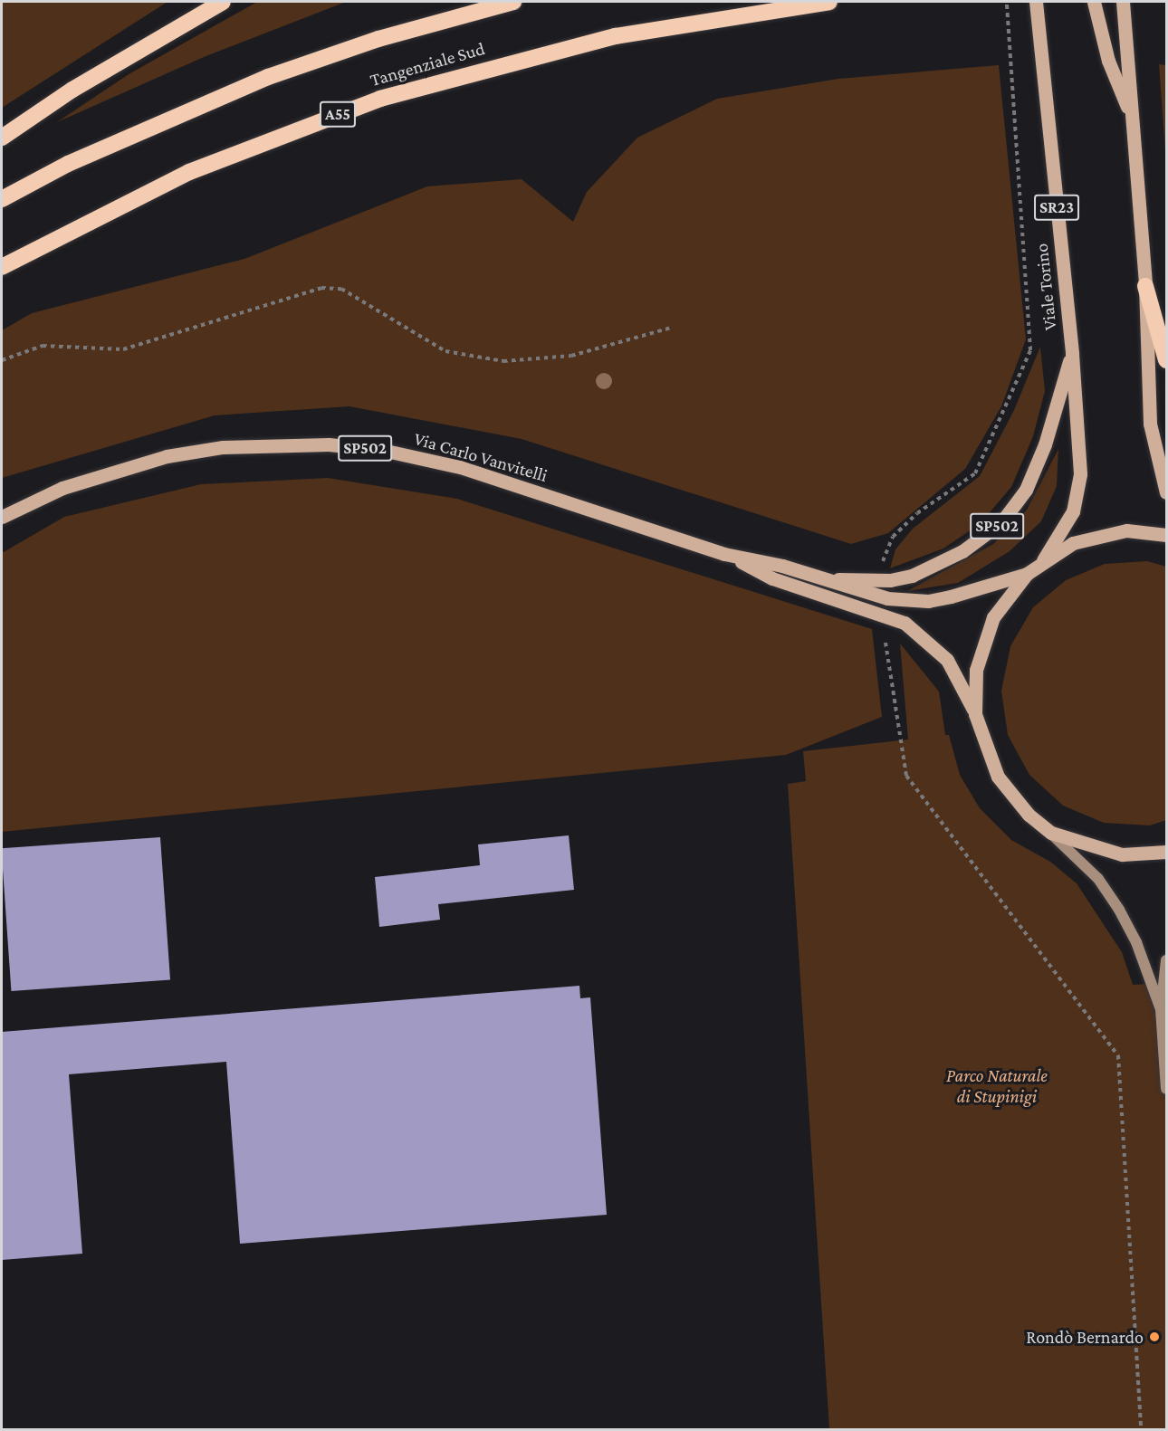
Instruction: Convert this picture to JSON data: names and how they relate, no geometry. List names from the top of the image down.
{
  "streets": {
    "highway": ["Tangenziale Sud", "A55"],
    "main road": [
      "SR23",
      "Viale Torino",
      "SP502",
      "Via Carlo Vanvitelli"
    ]
  },
  "crossings": [
    ["Viale Torino", "SP502"],
    ["SP502", "Via Carlo Vanvitelli"]
  ],
  "parks": ["Parco Naturale di Stupinigi"],
  "places": ["Rondò Bernardo"]
}
